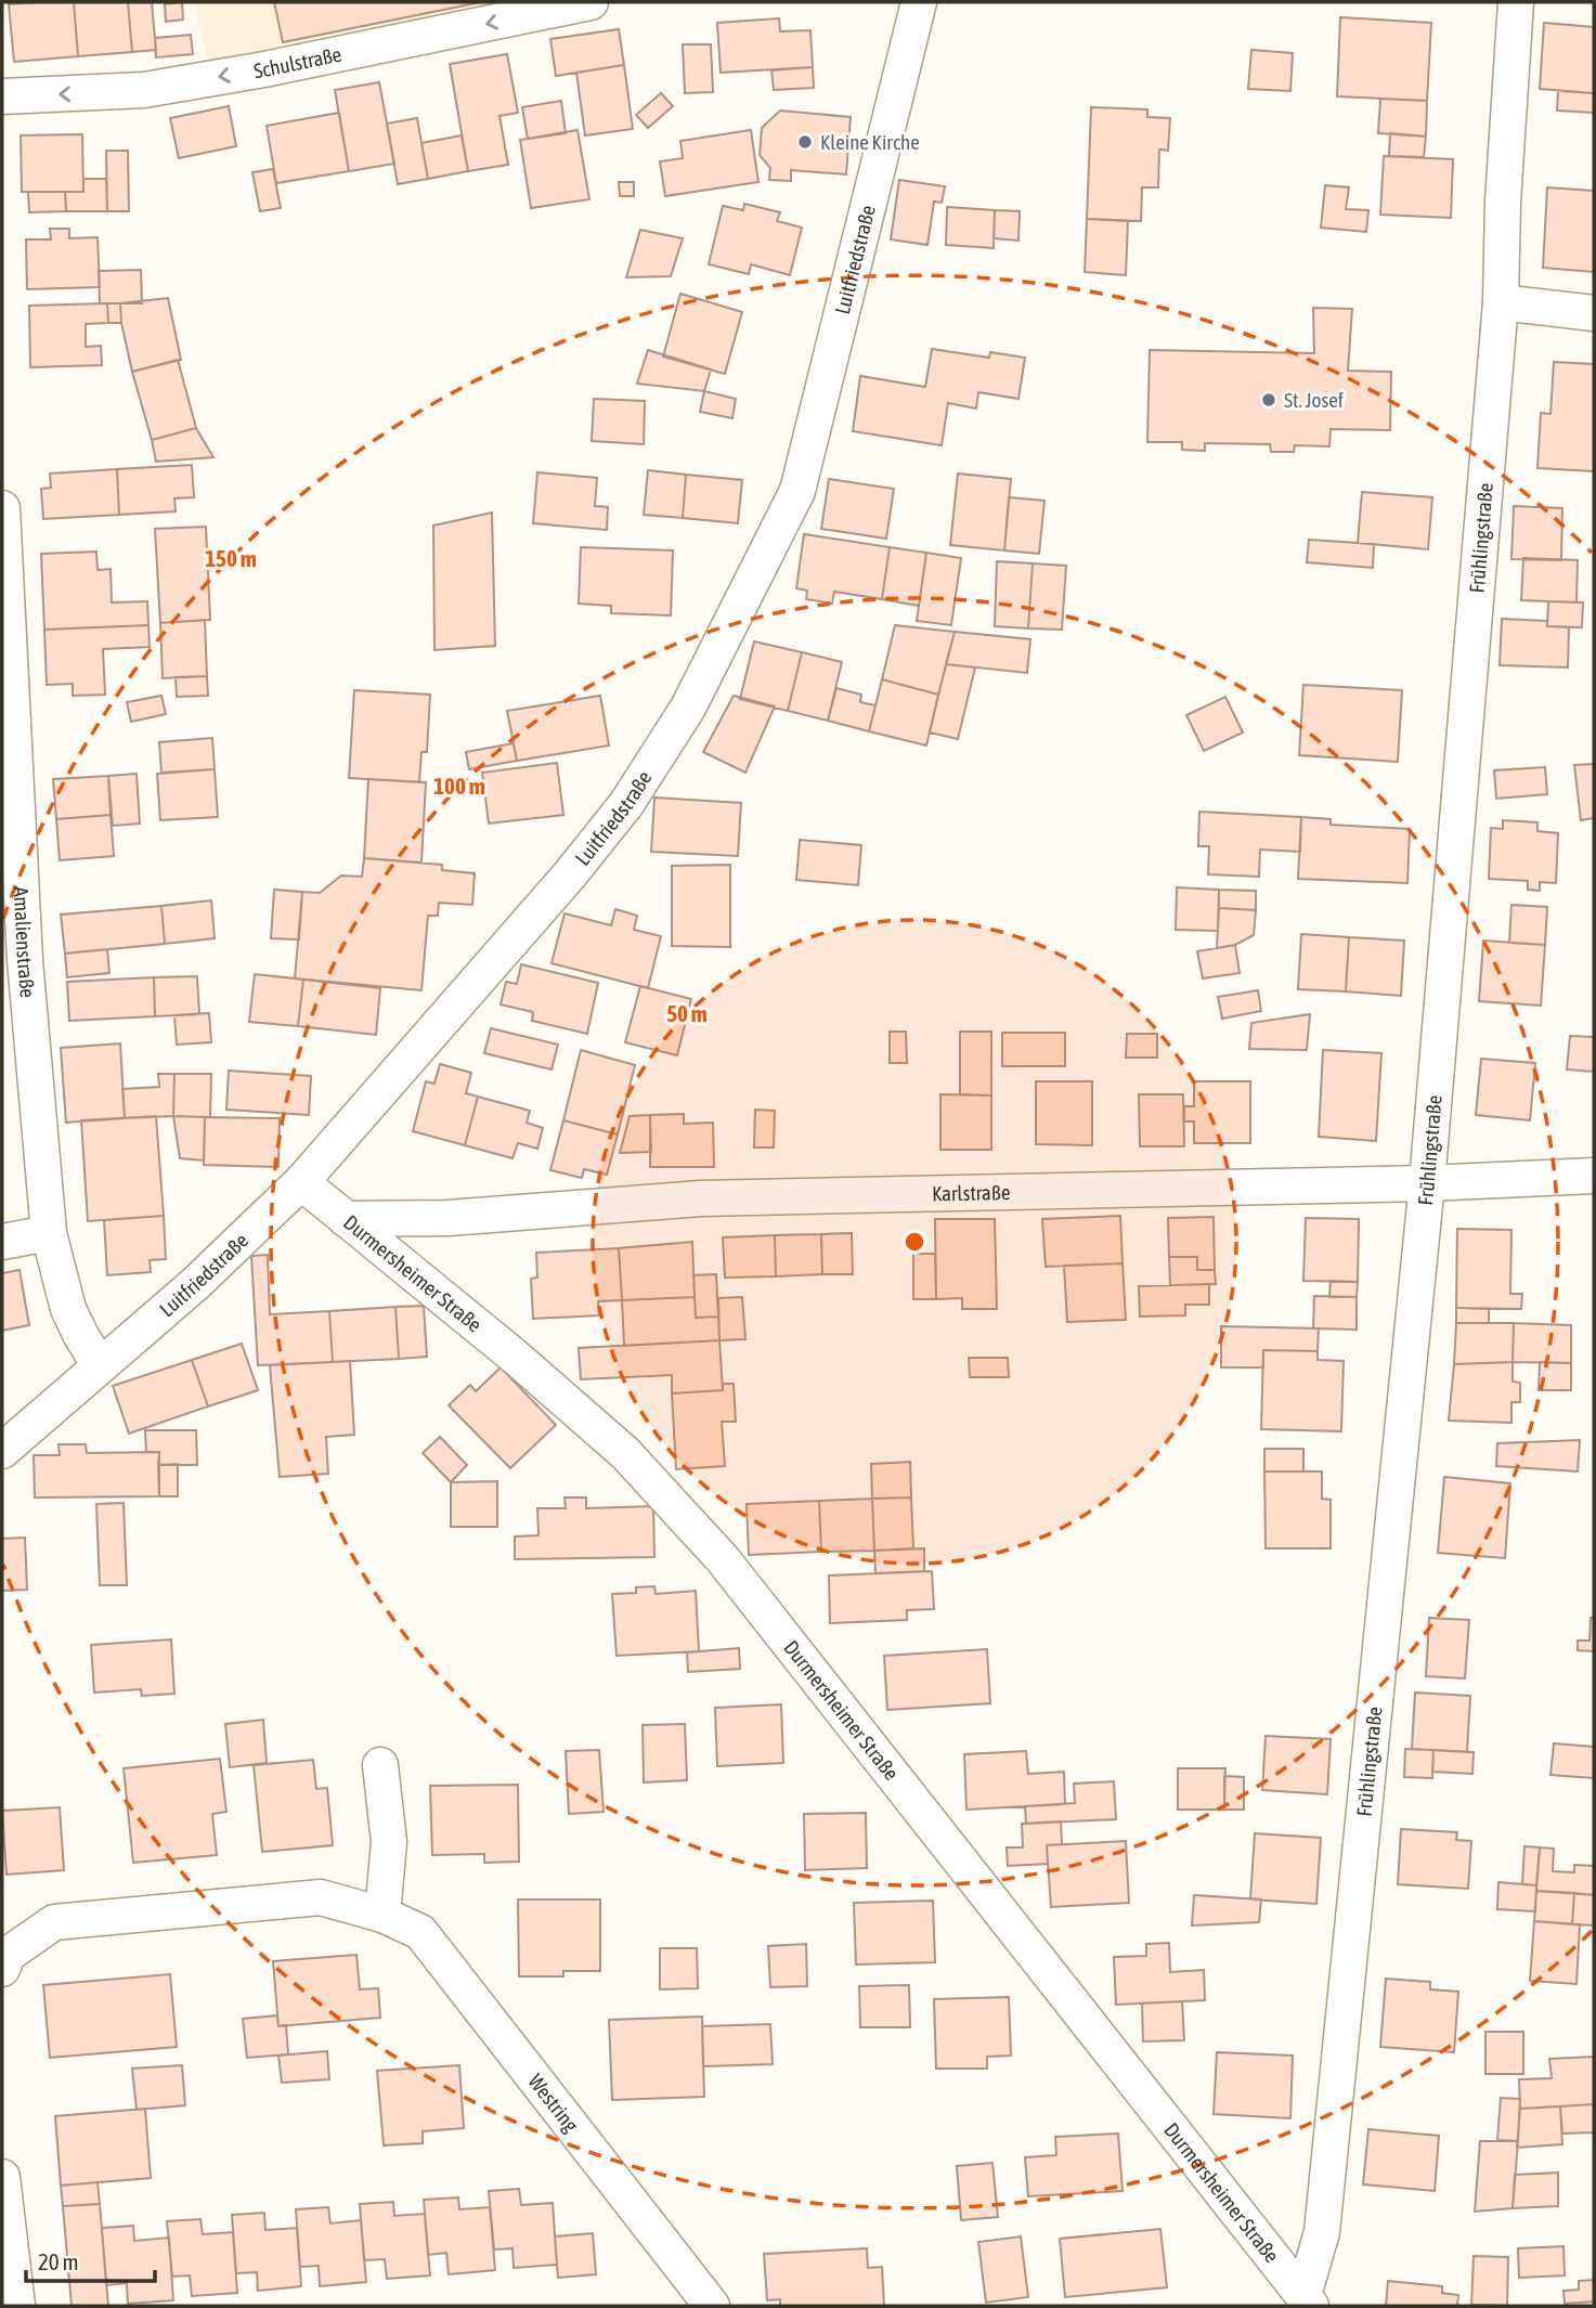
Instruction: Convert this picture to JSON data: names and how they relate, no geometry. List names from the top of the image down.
{
  "streets": {
    "street": [
      "Schulstraße",
      "Luitfriedstraße",
      "Frühlingstraße",
      "Amalienstraße",
      "Karlstraße",
      "Durmersheimer Straße",
      "Westring"
    ]
  },
  "crossings": [
    ["Luitfriedstraße", "Amalienstraße"],
    ["Luitfriedstraße", "Durmersheimer Straße"],
    ["Frühlingstraße", "Karlstraße"],
    ["Frühlingstraße", "Durmersheimer Straße"],
    ["Karlstraße", "Durmersheimer Straße"]
  ],
  "one_way": ["Schulstraße"],
  "places": ["Kleine Kirche", "St. Josef"],
  "scale_bar": "20 m",
  "rings": ["150 m", "100 m", "50 m"]
}
